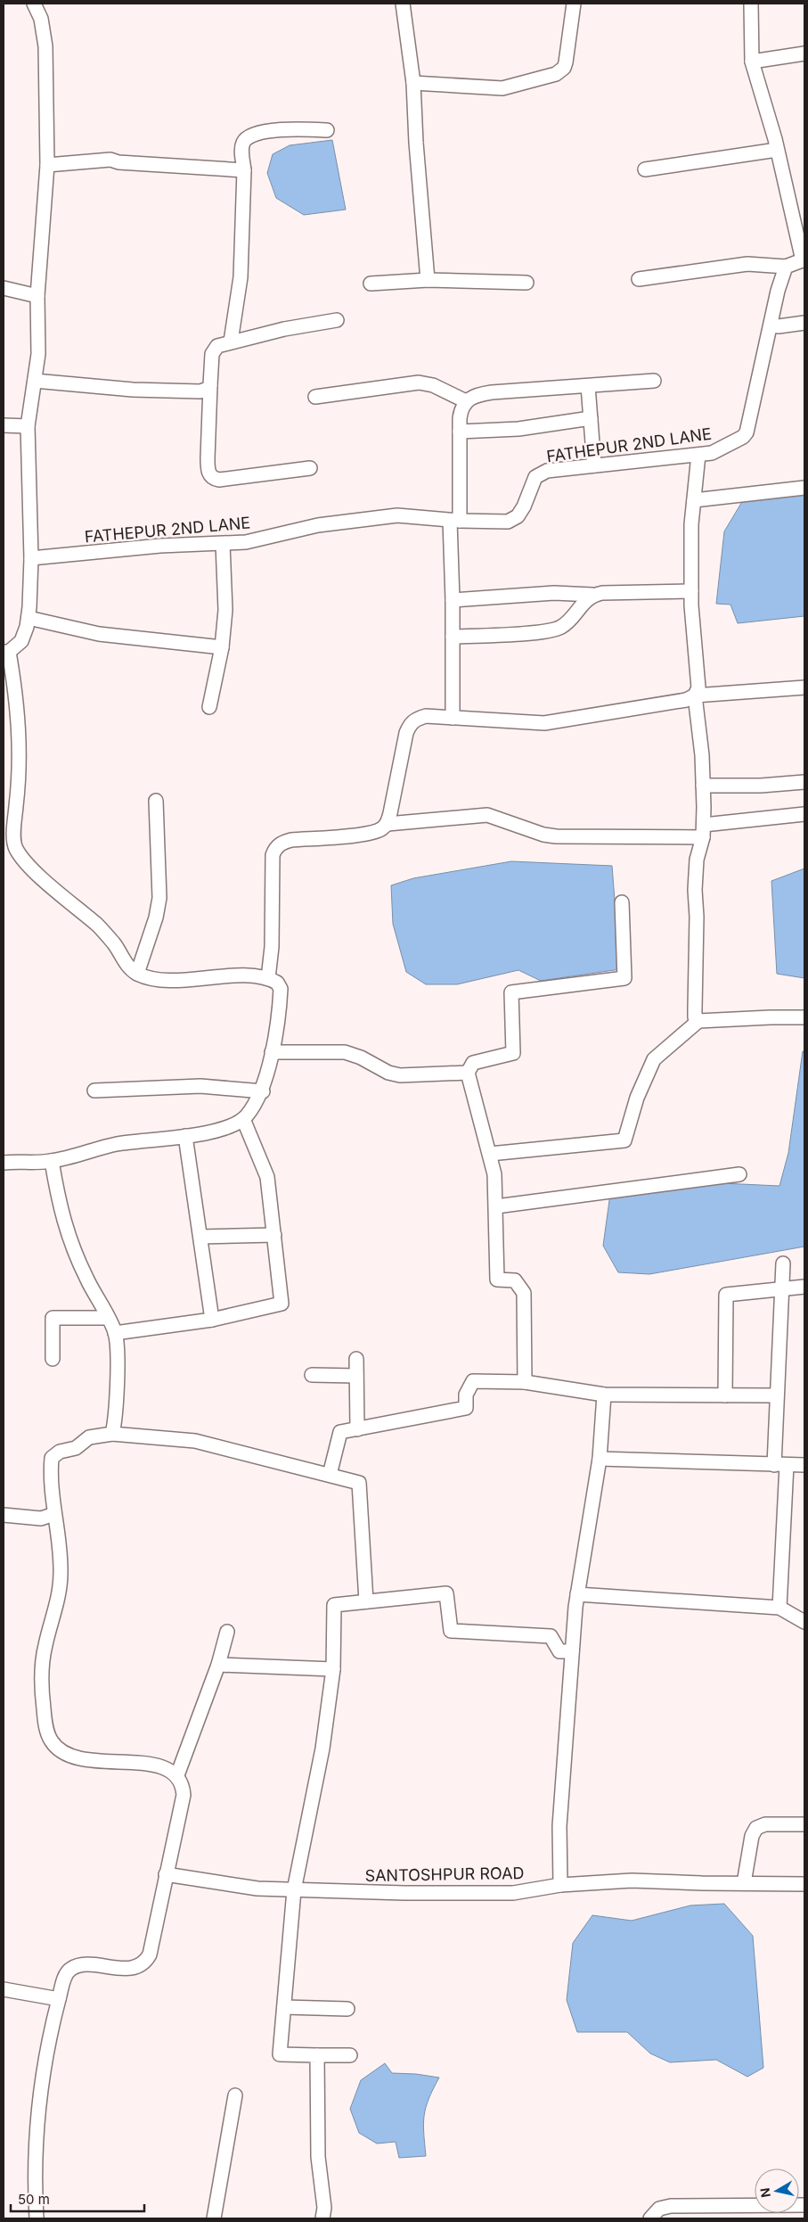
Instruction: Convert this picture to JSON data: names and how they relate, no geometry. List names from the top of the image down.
{
  "streets": {
    "street": ["FATHEPUR 2ND LANE", "SANTOSHPUR ROAD"]
  },
  "scale_bar": "50 m",
  "north": "left"
}
